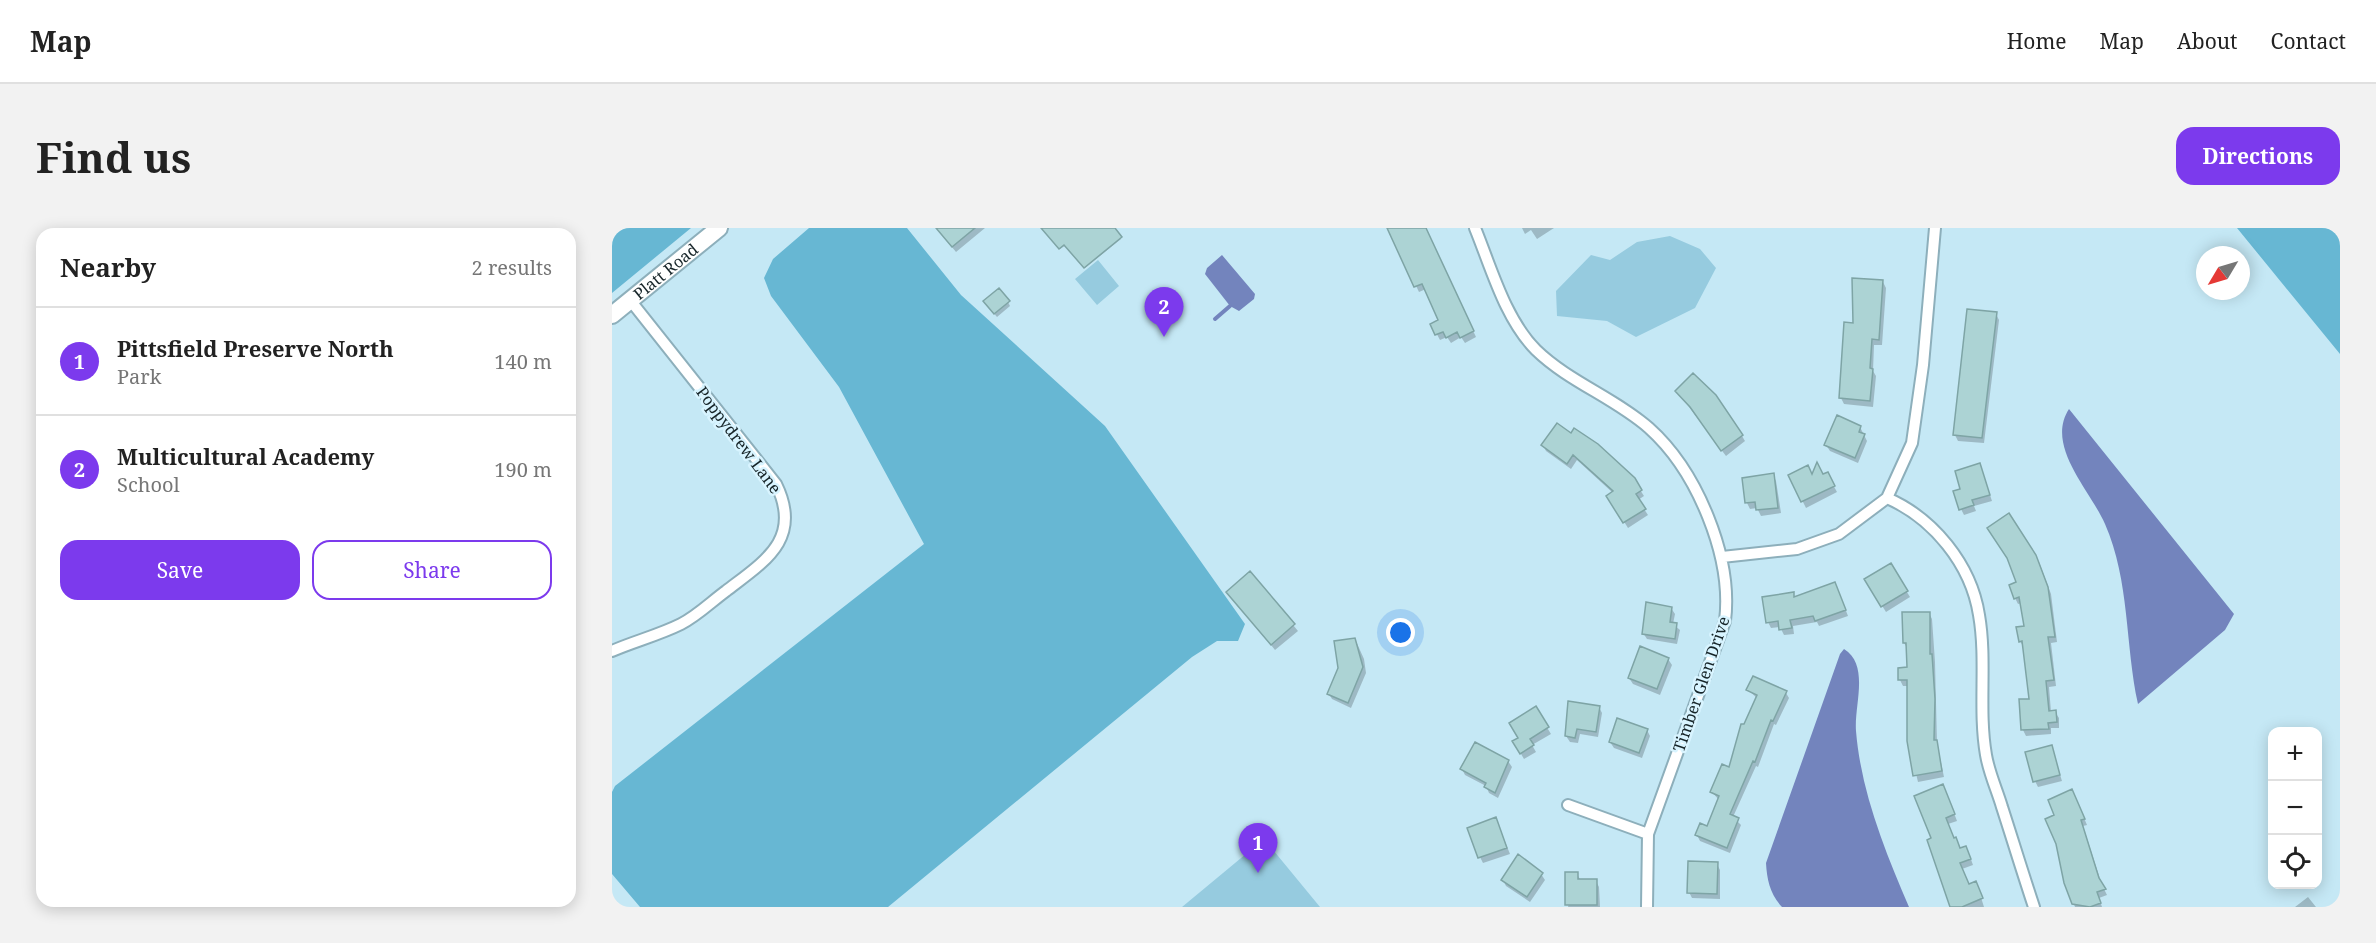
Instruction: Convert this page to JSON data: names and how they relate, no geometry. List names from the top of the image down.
{
  "streets": {
    "main road": ["Platt Road"],
    "street": ["Poppydrew Lane", "Timber Glen Drive"]
  },
  "crossings": [
    ["Platt Road", "Poppydrew Lane"]
  ],
  "north": "bottom left",
  "page": {
    "header": "Map",
    "nav": [
      "Home",
      "Map",
      "About",
      "Contact"
    ],
    "buttons": [
      "Directions",
      ["Save", "Share"]
    ],
    "title": "Find us",
    "heading": ["Nearby", "2 results"],
    "pins": ["2", "1"],
    "list": [
      {
        "mark": "1",
        "name": "Pittsfield Preserve North",
        "note": "Park",
        "value": "140 m"
      },
      {
        "mark": "2",
        "name": "Multicultural Academy",
        "note": "School",
        "value": "190 m"
      }
    ],
    "map_buttons": ["+", "−"]
  }
}
